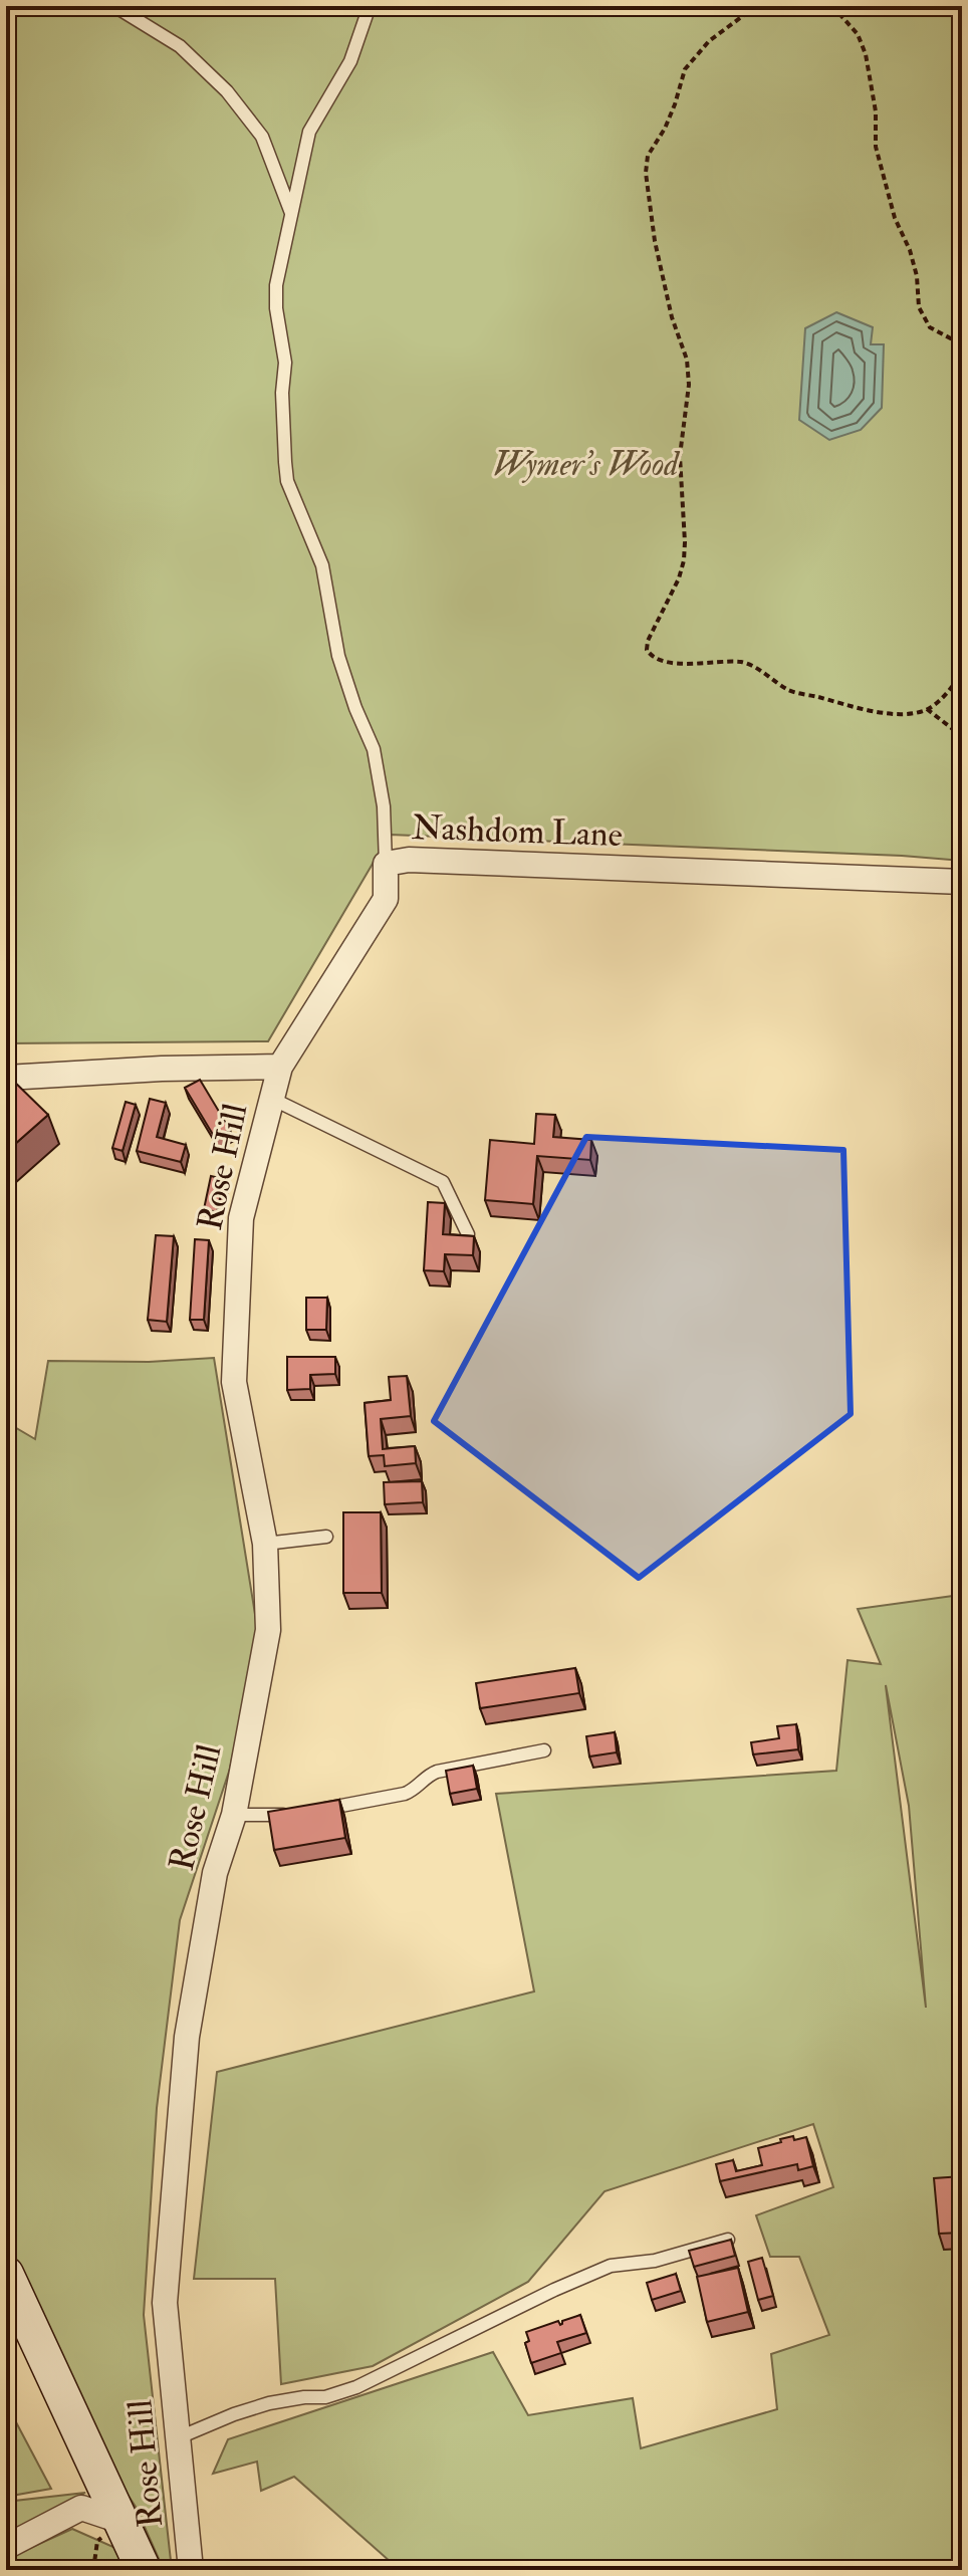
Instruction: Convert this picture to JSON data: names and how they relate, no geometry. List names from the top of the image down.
{
  "streets": {
    "street": ["Nashdom Lane", "Rose Hill"]
  },
  "crossings": [
    ["Nashdom Lane", "Rose Hill"]
  ],
  "parks": ["Wymer's Wood"]
}
